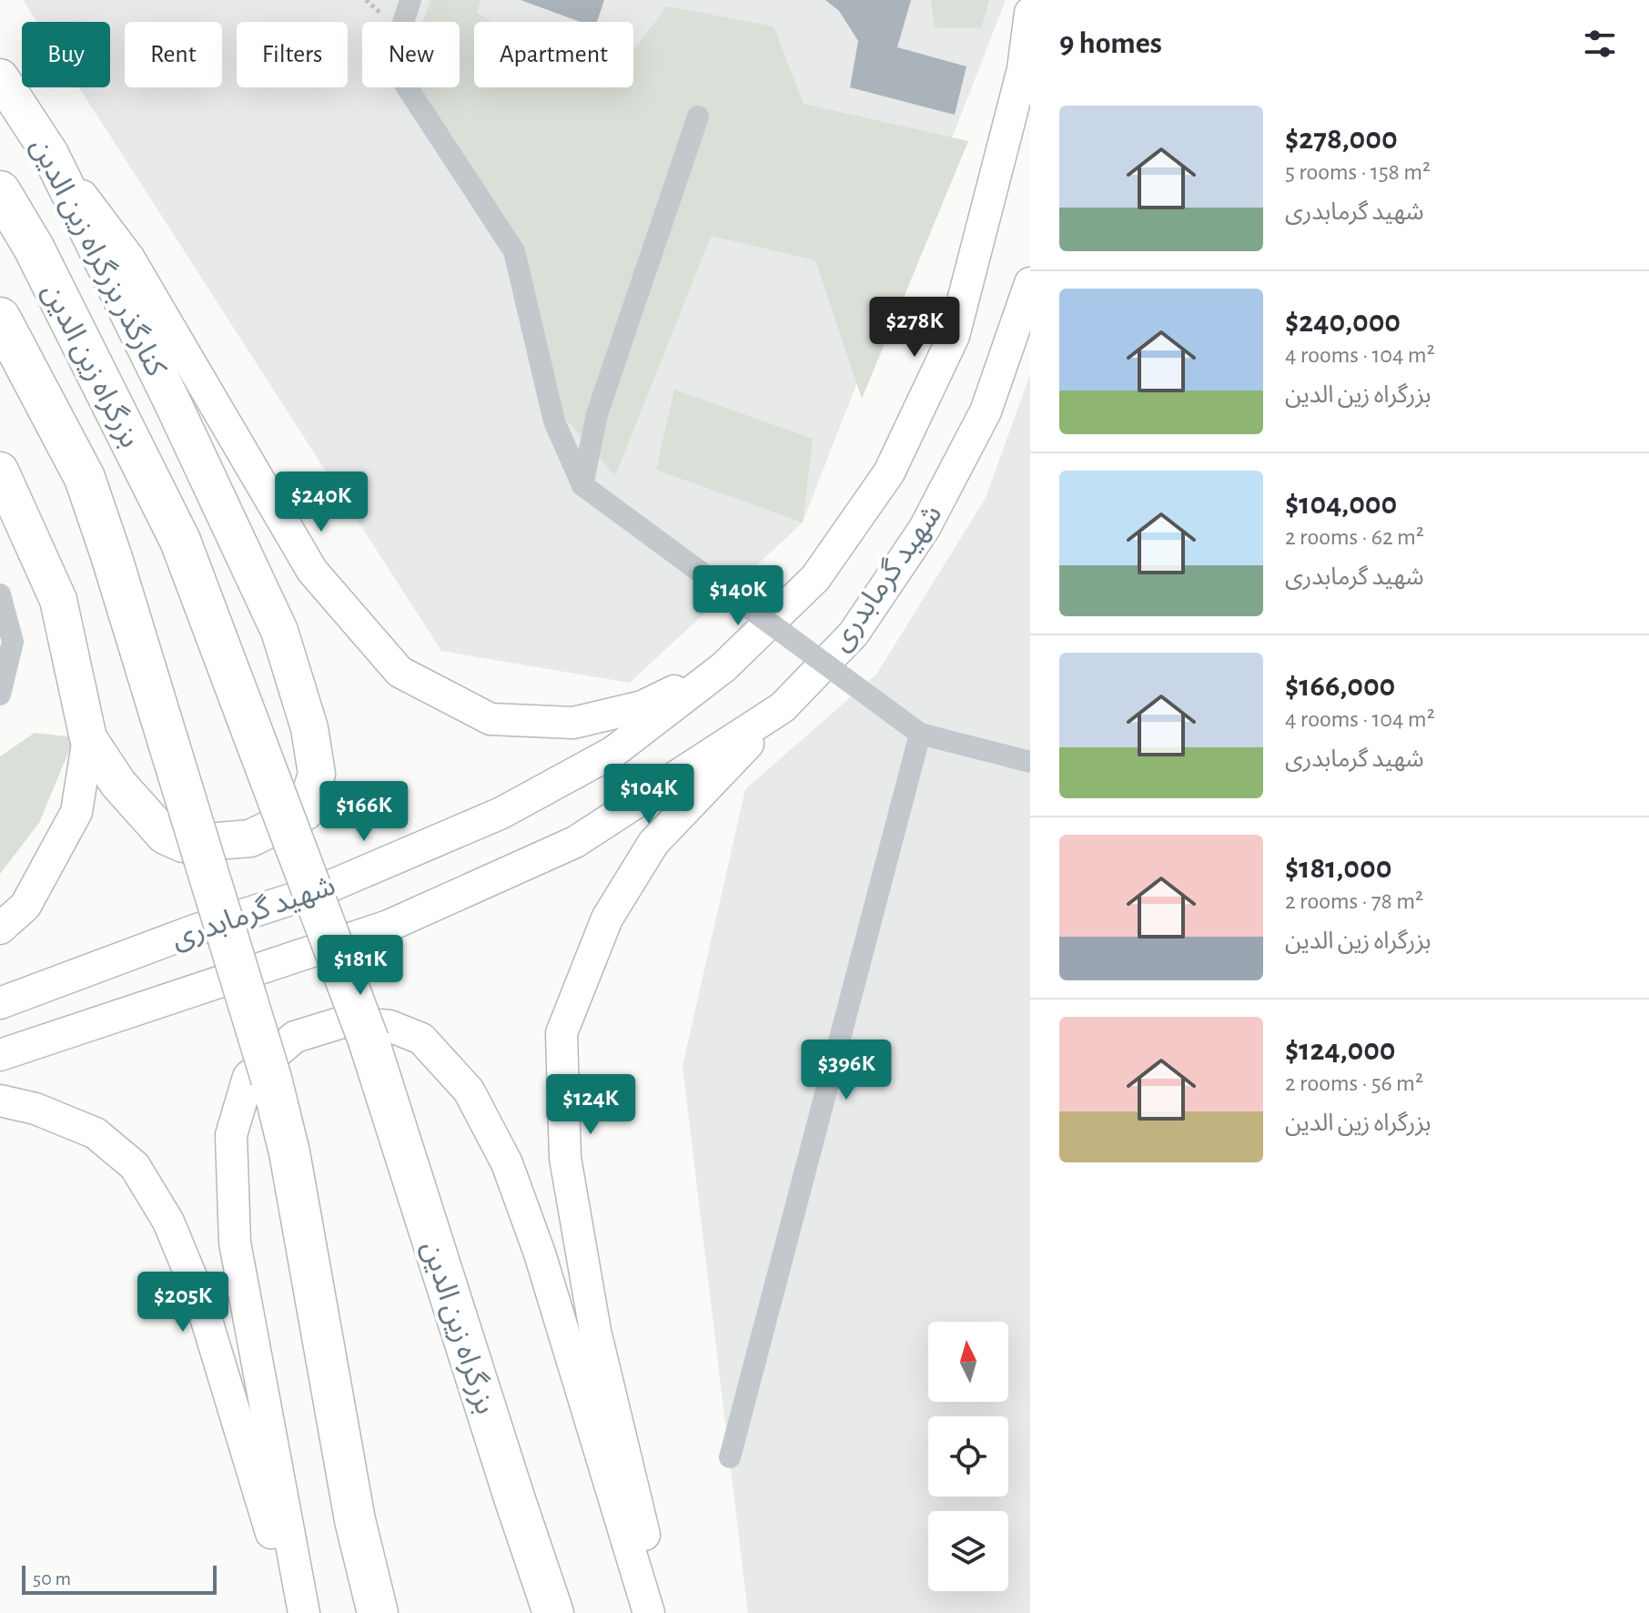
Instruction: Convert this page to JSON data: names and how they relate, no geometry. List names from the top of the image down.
{
  "streets": {
    "highway": ["بزرگراه زین الدین"],
    "main road": ["کنارگذر بزرگراه زین الدین", "شهید گرمابدری"]
  },
  "scale_bar": "50 m",
  "north": "top",
  "page": {
    "heading": "9 homes",
    "chip": [
      "Buy",
      "Rent",
      "Filters",
      "New",
      "Apartment"
    ],
    "list": [
      {
        "name": "$278,000",
        "note": "5 rooms · 158 m² · شهید گرمابدری"
      },
      {
        "name": "$240,000",
        "note": "4 rooms · 104 m² · بزرگراه زین الدین"
      },
      {
        "name": "$104,000",
        "note": "2 rooms · 62 m² · شهید گرمابدری"
      },
      {
        "name": "$166,000",
        "note": "4 rooms · 104 m² · شهید گرمابدری"
      },
      {
        "name": "$181,000",
        "note": "2 rooms · 78 m² · بزرگراه زین الدین"
      },
      {
        "name": "$124,000",
        "note": "2 rooms · 56 m² · بزرگراه زین الدین"
      }
    ],
    "price": [
      "$278K",
      "$240K",
      "$140K",
      "$104K",
      "$166K",
      "$181K",
      "$396K",
      "$124K",
      "$205K"
    ],
    "scale": "50 m"
  }
}
